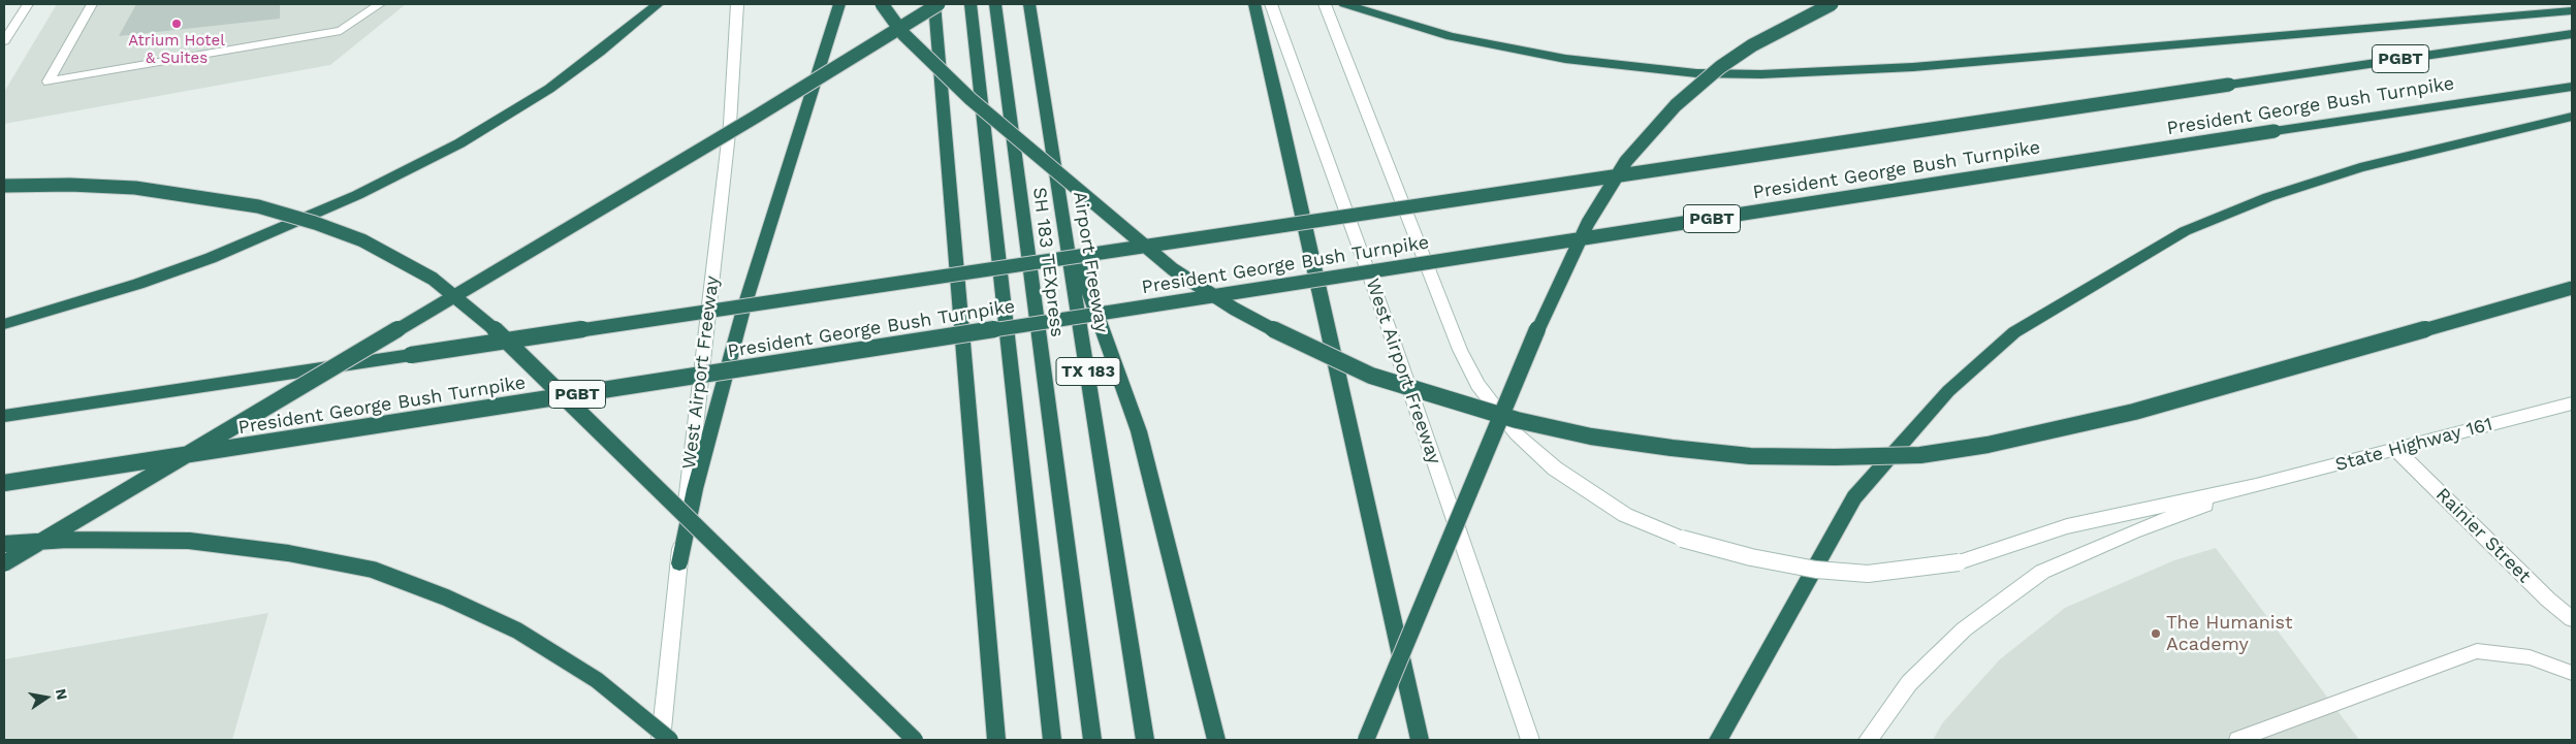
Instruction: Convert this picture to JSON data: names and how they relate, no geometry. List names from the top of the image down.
{
  "streets": {
    "highway": [
      "PGBT",
      "President George Bush Turnpike",
      "SH 183 TEXpress",
      "Airport Freeway",
      "TX 183"
    ],
    "main road": ["West Airport Freeway", "State Highway 161", "Rainier Street"]
  },
  "crossings": [
    ["State Highway 161", "Rainier Street"]
  ],
  "places": ["Atrium Hotel & Suites", "The Humanist Academy"],
  "north": "right"
}
